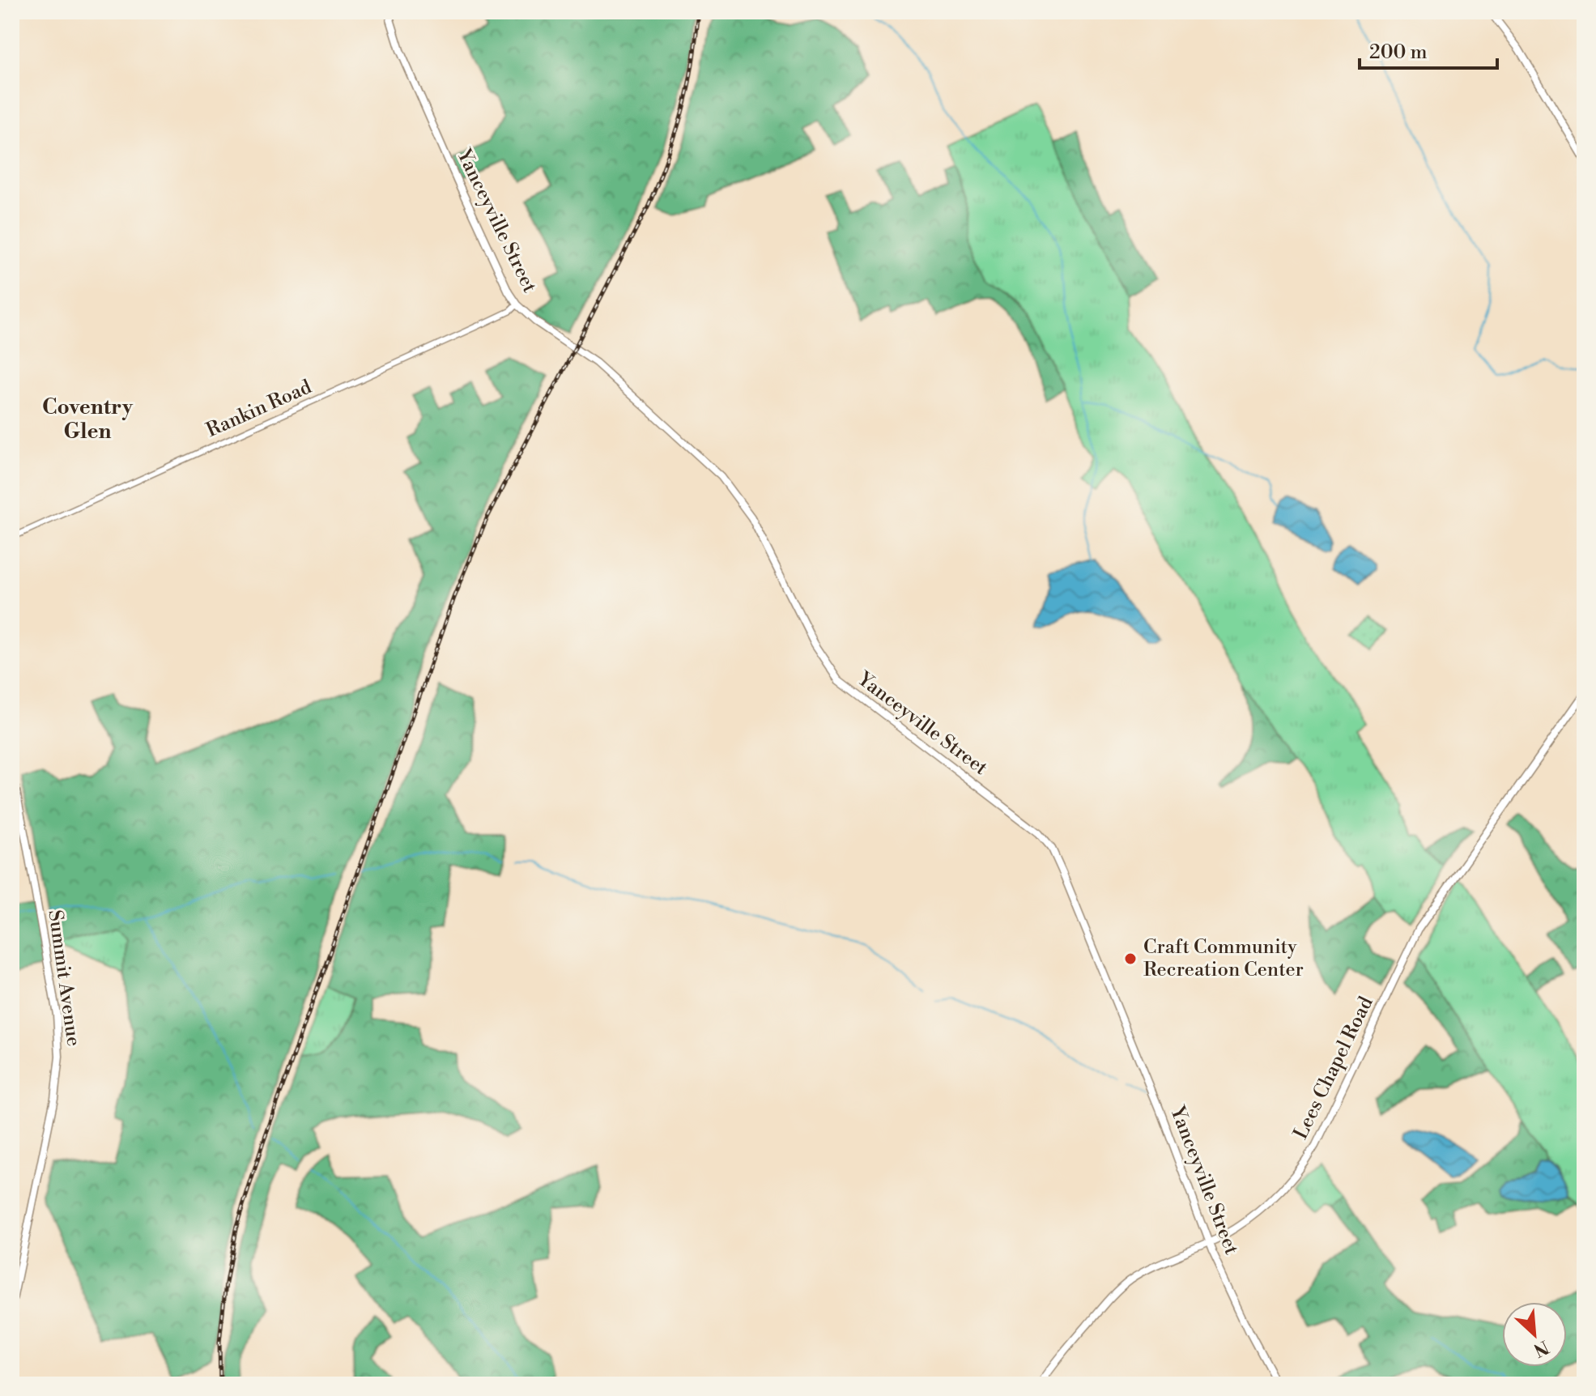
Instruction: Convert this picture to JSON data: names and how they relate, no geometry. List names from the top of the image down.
{
  "streets": {
    "main road": ["Yanceyville Street", "Summit Avenue", "Lees Chapel Road"],
    "street": ["Rankin Road"]
  },
  "crossings": [
    ["Yanceyville Street", "Rankin Road"],
    ["Yanceyville Street", "Lees Chapel Road"]
  ],
  "districts": ["Coventry Glen"],
  "places": ["Craft Community Recreation Center"],
  "scale_bar": "200 m",
  "north": "bottom right"
}
